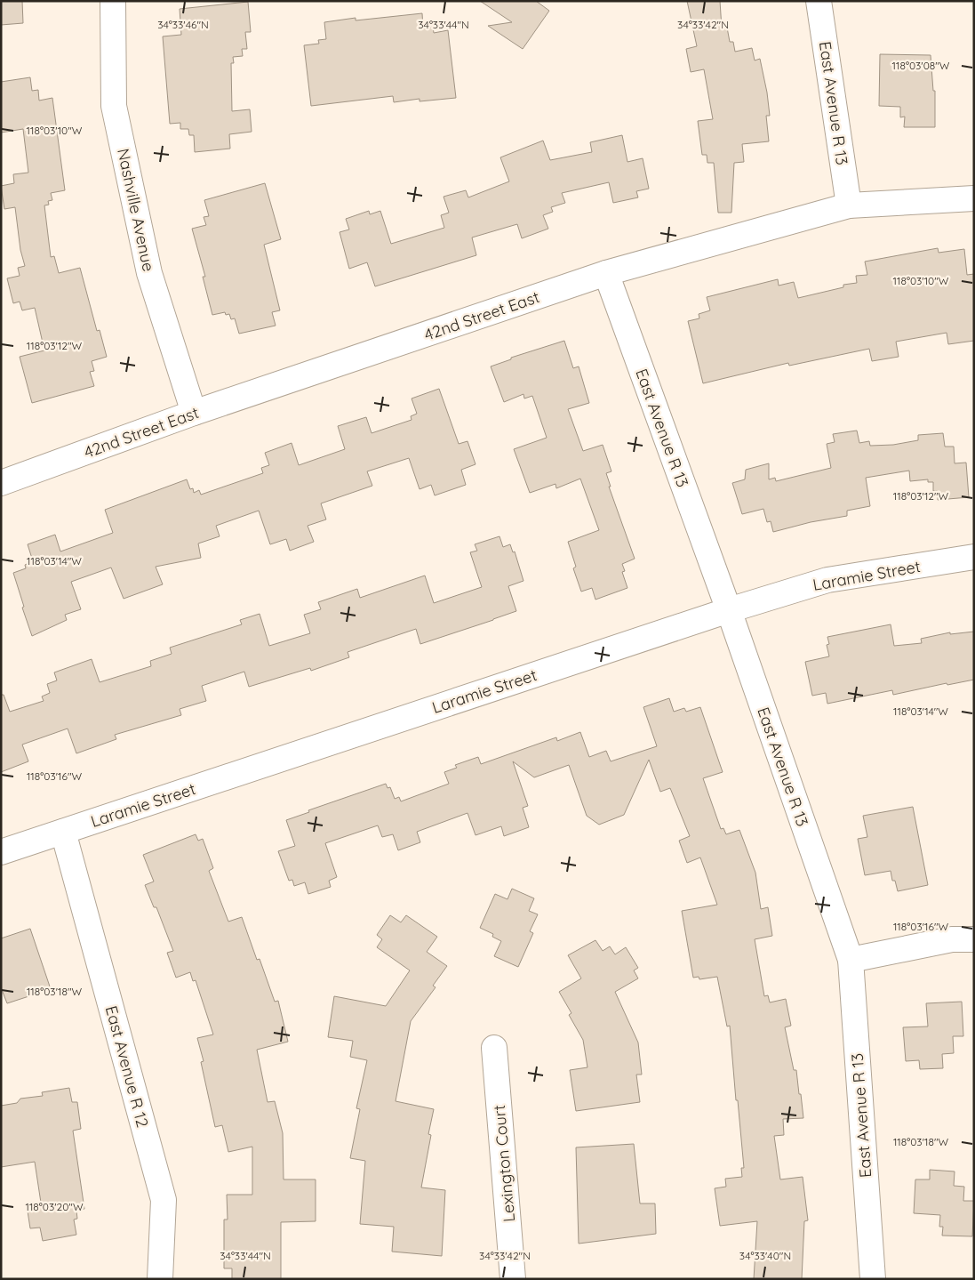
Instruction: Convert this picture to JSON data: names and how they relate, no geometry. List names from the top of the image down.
{
  "streets": {
    "street": [
      "East Avenue R 13",
      "Nashville Avenue",
      "42nd Street East",
      "Laramie Street",
      "East Avenue R 12",
      "Lexington Court"
    ]
  },
  "crossings": [
    ["East Avenue R 13", "42nd Street East"],
    ["East Avenue R 13", "Laramie Street"],
    ["Nashville Avenue", "42nd Street East"],
    ["Laramie Street", "East Avenue R 12"]
  ],
  "coordinates": [
    "34°33'44\"N",
    "34°33'42\"N",
    "34°33'46\"N",
    "118°03'08\"W",
    "118°03'10\"W",
    "118°03'12\"W",
    "118°03'14\"W",
    "118°03'16\"W",
    "118°03'18\"W",
    "118°03'20\"W",
    "34°33'40\"N"
  ]
}
